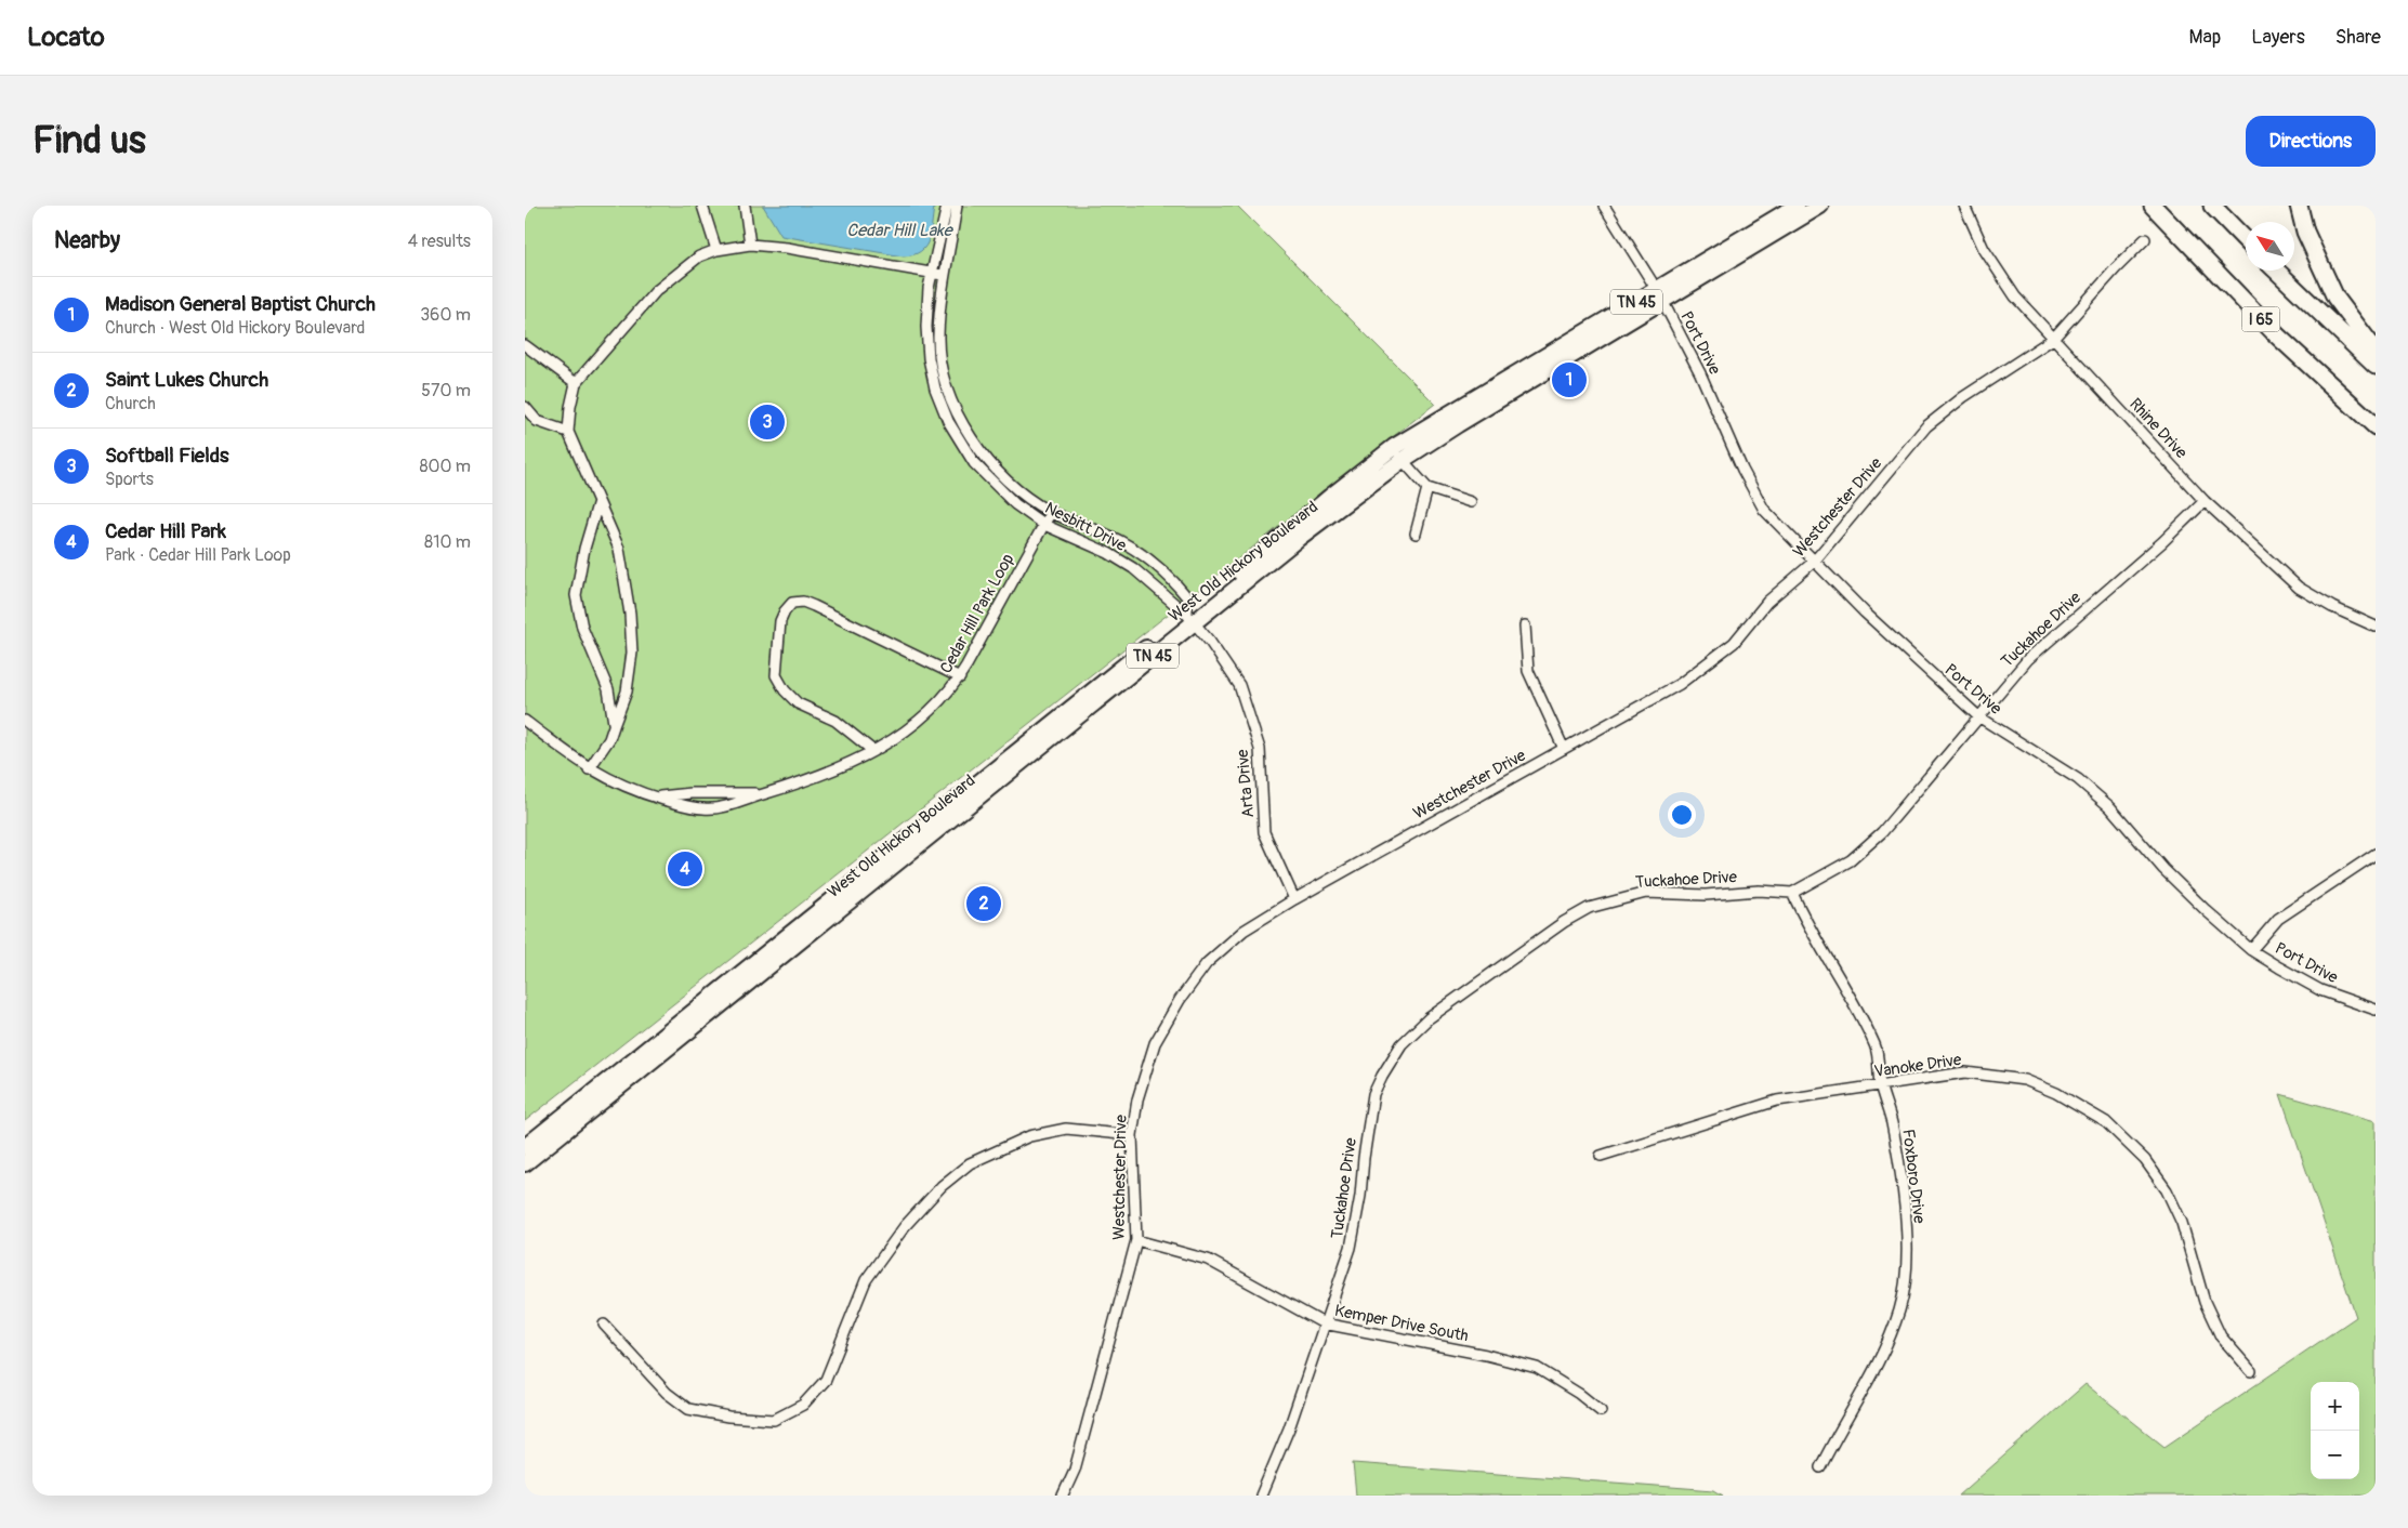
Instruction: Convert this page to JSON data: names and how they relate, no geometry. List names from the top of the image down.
{
  "streets": {
    "highway": ["I 65"],
    "main road": ["TN 45", "West Old Hickory Boulevard"],
    "street": [
      "Port Drive",
      "Rhine Drive",
      "Westchester Drive",
      "Nesbitt Drive",
      "Cedar Hill Park Loop",
      "Tuckahoe Drive",
      "Arta Drive",
      "Vanoke Drive",
      "Foxboro Drive",
      "Kemper Drive South"
    ]
  },
  "crossings": [
    ["Port Drive", "Westchester Drive"],
    ["Port Drive", "West Old Hickory Boulevard"],
    ["Port Drive", "Tuckahoe Drive"],
    ["Rhine Drive", "Westchester Drive"],
    ["Rhine Drive", "Tuckahoe Drive"],
    ["Westchester Drive", "Arta Drive"],
    ["Westchester Drive", "Kemper Drive South"],
    ["Nesbitt Drive", "West Old Hickory Boulevard"],
    ["Nesbitt Drive", "Cedar Hill Park Loop"],
    ["Nesbitt Drive", "Arta Drive"],
    ["West Old Hickory Boulevard", "Arta Drive"],
    ["Tuckahoe Drive", "Foxboro Drive"],
    ["Tuckahoe Drive", "Kemper Drive South"],
    ["Vanoke Drive", "Foxboro Drive"]
  ],
  "water": ["Cedar Hill Lake"],
  "north": "top left",
  "page": {
    "header": "Locato",
    "nav": ["Map", "Layers", "Share"],
    "buttons": "Directions",
    "title": "Find us",
    "heading": ["Nearby", "4 results"],
    "list": [
      {
        "mark": "1",
        "name": "Madison General Baptist Church",
        "note": "Church · West Old Hickory Boulevard",
        "value": "360 m"
      },
      {
        "mark": "2",
        "name": "Saint Lukes Church",
        "note": "Church",
        "value": "570 m"
      },
      {
        "mark": "3",
        "name": "Softball Fields",
        "note": "Sports",
        "value": "800 m"
      },
      {
        "mark": "4",
        "name": "Cedar Hill Park",
        "note": "Park · Cedar Hill Park Loop",
        "value": "810 m"
      }
    ],
    "pins": [
      "1",
      "3",
      "4",
      "2"
    ],
    "map_buttons": ["+", "−"]
  }
}
